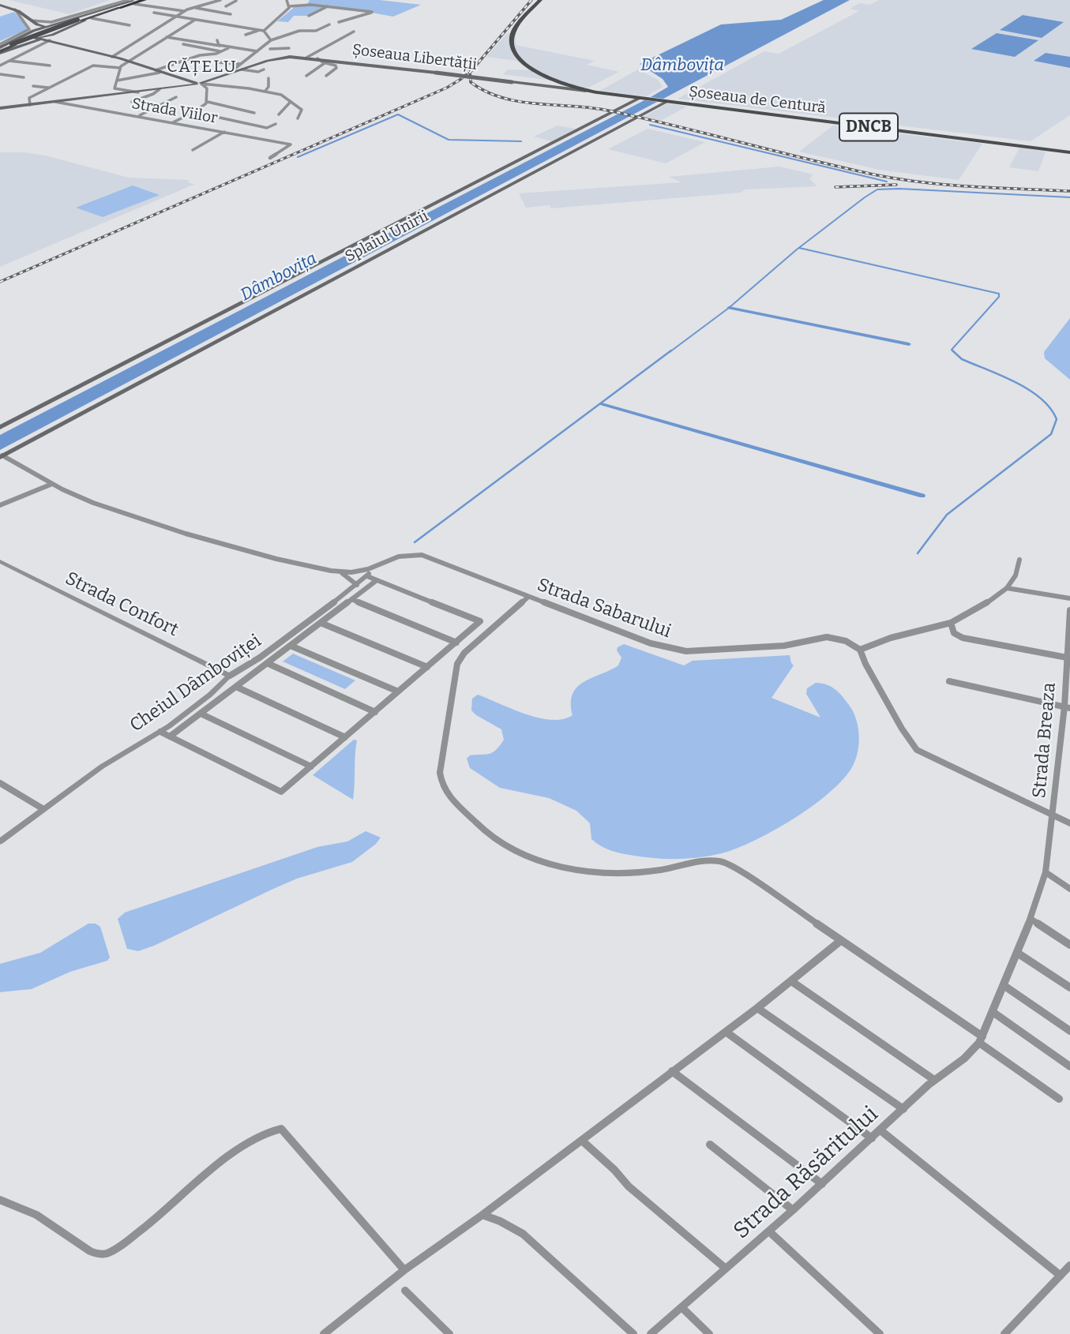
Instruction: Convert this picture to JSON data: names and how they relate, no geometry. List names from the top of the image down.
{
  "streets": {
    "main road": [
      "Șoseaua Libertății",
      "Șoseaua de Centură",
      "DNCB",
      "Splaiul Unirii"
    ],
    "street": [
      "Strada Viilor",
      "Strada Confort",
      "Strada Sabarului",
      "Cheiul Dâmboviței",
      "Strada Breaza",
      "Strada Răsăritului"
    ]
  },
  "crossings": [
    ["Șoseaua Libertății", "Șoseaua de Centură"],
    ["Șoseaua Libertății", "Strada Viilor"],
    ["Șoseaua de Centură", "Splaiul Unirii"],
    ["Strada Confort", "Cheiul Dâmboviței"],
    ["Strada Sabarului", "Cheiul Dâmboviței"],
    ["Strada Breaza", "Strada Răsăritului"]
  ],
  "districts": ["CĂȚELU"],
  "water": ["Dâmbovița"]
}
